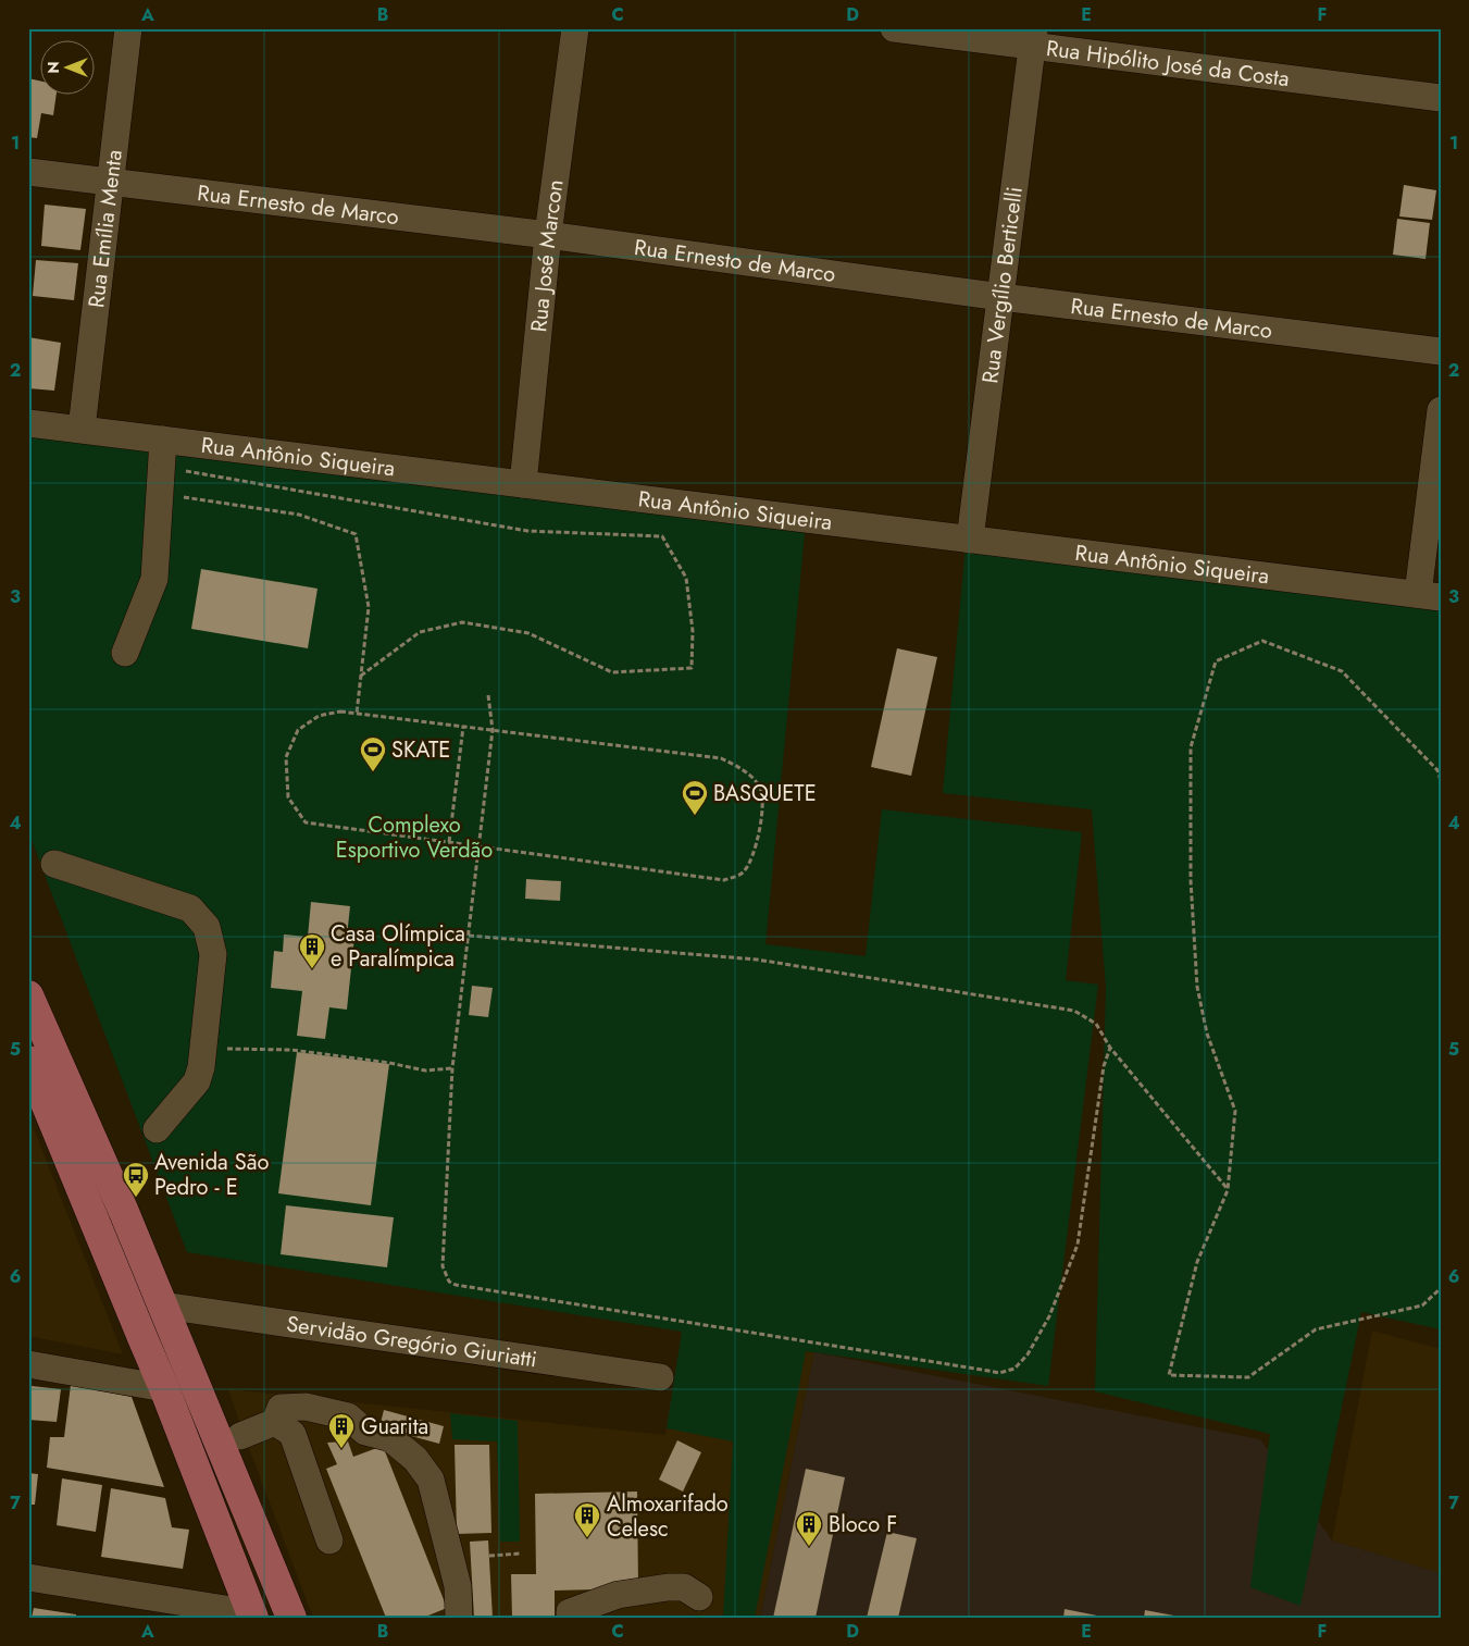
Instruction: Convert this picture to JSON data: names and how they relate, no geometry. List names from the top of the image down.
{
  "streets": {
    "street": [
      "Rua Hipólito José da Costa",
      "Rua Ernesto de Marco",
      "Rua Emília Menta",
      "Rua José Marcon",
      "Rua Vergílio Berticelli",
      "Rua Antônio Siqueira",
      "Servidão Gregório Giuriatti"
    ]
  },
  "crossings": [
    ["Rua Hipólito José da Costa", "Rua Vergílio Berticelli"],
    ["Rua Ernesto de Marco", "Rua Emília Menta"],
    ["Rua Ernesto de Marco", "Rua José Marcon"],
    ["Rua Ernesto de Marco", "Rua Vergílio Berticelli"],
    ["Rua Emília Menta", "Rua Antônio Siqueira"],
    ["Rua José Marcon", "Rua Antônio Siqueira"],
    ["Rua Vergílio Berticelli", "Rua Antônio Siqueira"]
  ],
  "parks": ["Complexo Esportivo Verdão"],
  "places": {
    "sports": ["SKATE", "BASQUETE"],
    "building": [
      "Casa Olímpica e Paralímpica",
      "Guarita",
      "Almoxarifado Celesc",
      "Bloco F"
    ],
    "bus stop": ["Avenida São Pedro - E"]
  },
  "north": "left",
  "grid": {
    "columns": [
      "A",
      "B",
      "C",
      "D",
      "E",
      "F"
    ],
    "rows": [
      "1",
      "2",
      "3",
      "4",
      "5",
      "6",
      "7"
    ]
  }
}
